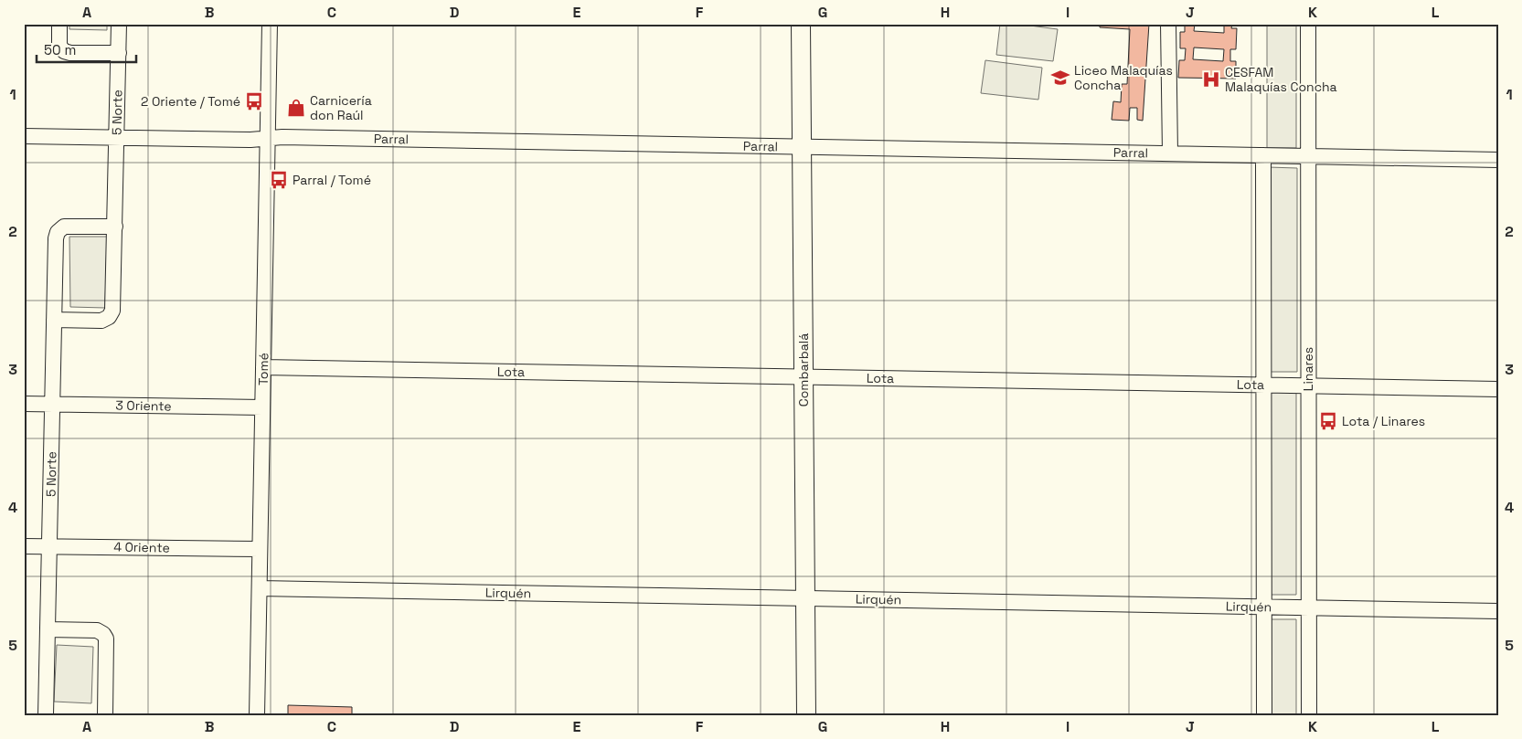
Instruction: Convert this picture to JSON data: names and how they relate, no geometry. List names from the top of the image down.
{
  "streets": {
    "main road": ["Combarbalá"],
    "street": [
      "5 Norte",
      "Parral",
      "Tomé",
      "Linares",
      "Lota",
      "3 Oriente",
      "4 Oriente",
      "Lirquén"
    ]
  },
  "crossings": [
    ["5 Norte", "Parral"],
    ["5 Norte", "3 Oriente"],
    ["5 Norte", "4 Oriente"],
    ["Parral", "Tomé"],
    ["Parral", "Linares"],
    ["Parral", "Combarbalá"],
    ["Tomé", "Lota"],
    ["Tomé", "3 Oriente"],
    ["Tomé", "4 Oriente"],
    ["Tomé", "Lirquén"],
    ["Linares", "Lota"],
    ["Linares", "Lirquén"],
    ["Combarbalá", "Lota"],
    ["Combarbalá", "Lirquén"]
  ],
  "places": {
    "school or university": ["Liceo Malaquías Concha"],
    "hospital": ["CESFAM Malaquías Concha"],
    "bus stop": ["2 Oriente / Tomé", "Parral / Tomé", "Lota / Linares"],
    "shop": ["Carnicería don Raúl"]
  },
  "scale_bar": "50 m",
  "grid": {
    "columns": [
      "A",
      "B",
      "C",
      "D",
      "E",
      "F",
      "G",
      "H",
      "I",
      "J",
      "K",
      "L"
    ],
    "rows": [
      "1",
      "2",
      "3",
      "4",
      "5"
    ]
  }
}
